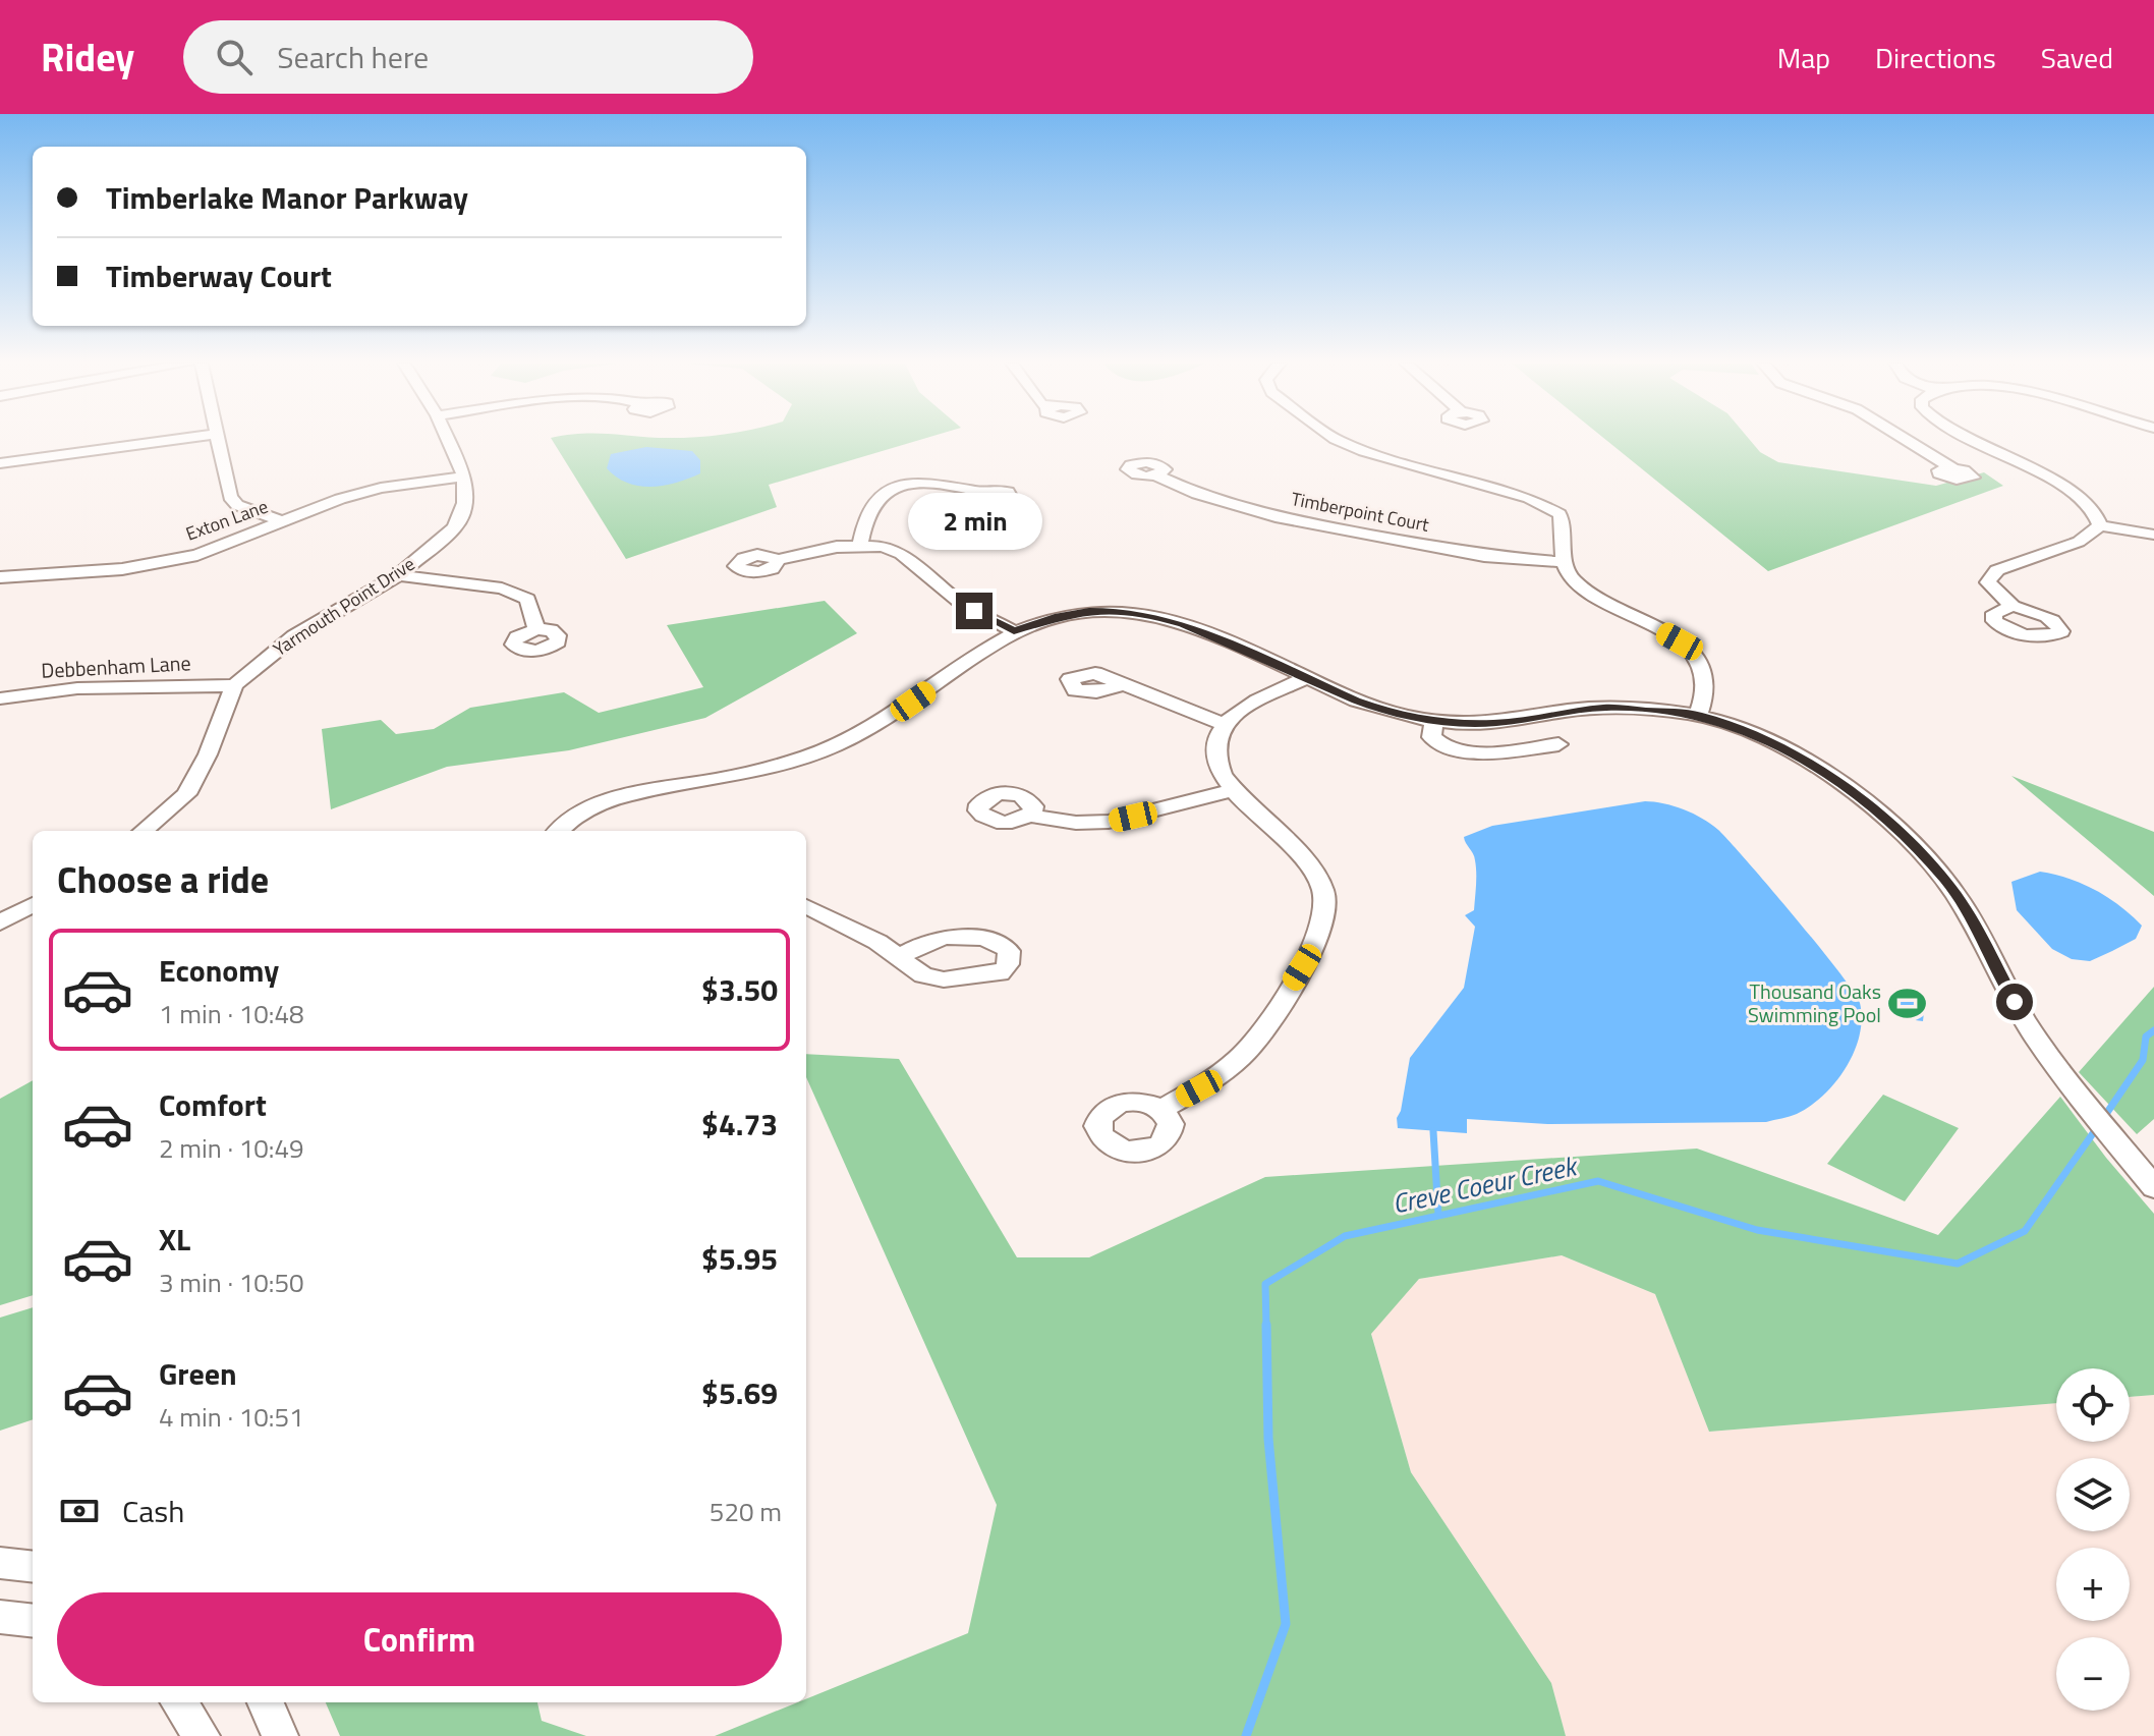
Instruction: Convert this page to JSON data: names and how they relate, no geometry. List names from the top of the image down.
{
  "streets": {
    "street": [
      "Timberpoint Court",
      "Exton Lane",
      "Yarmouth Point Drive",
      "Debbenham Lane"
    ]
  },
  "crossings": [
    ["Exton Lane", "Yarmouth Point Drive"],
    ["Yarmouth Point Drive", "Debbenham Lane"]
  ],
  "water": ["Creve Coeur Creek"],
  "places": {
    "sports": ["Thousand Oaks Swimming Pool"]
  },
  "page": {
    "header": "Ridey",
    "search": "Search here",
    "nav": ["Map", "Directions", "Saved"],
    "banner": ["Timberlake Manor Parkway", "Timberway Court"],
    "bubble": "2 min",
    "heading": "Choose a ride",
    "list": [
      {
        "name": "Economy",
        "note": "1 min · 10:48",
        "value": "$3.50"
      },
      {
        "name": "Comfort",
        "note": "2 min · 10:49",
        "value": "$4.73"
      },
      {
        "name": "XL",
        "note": "3 min · 10:50",
        "value": "$5.95"
      },
      {
        "name": "Green",
        "note": "4 min · 10:51",
        "value": "$5.69"
      }
    ],
    "map_buttons": ["+", "−"],
    "pay": ["Cash", "520 m"],
    "buttons": "Confirm"
  }
}
